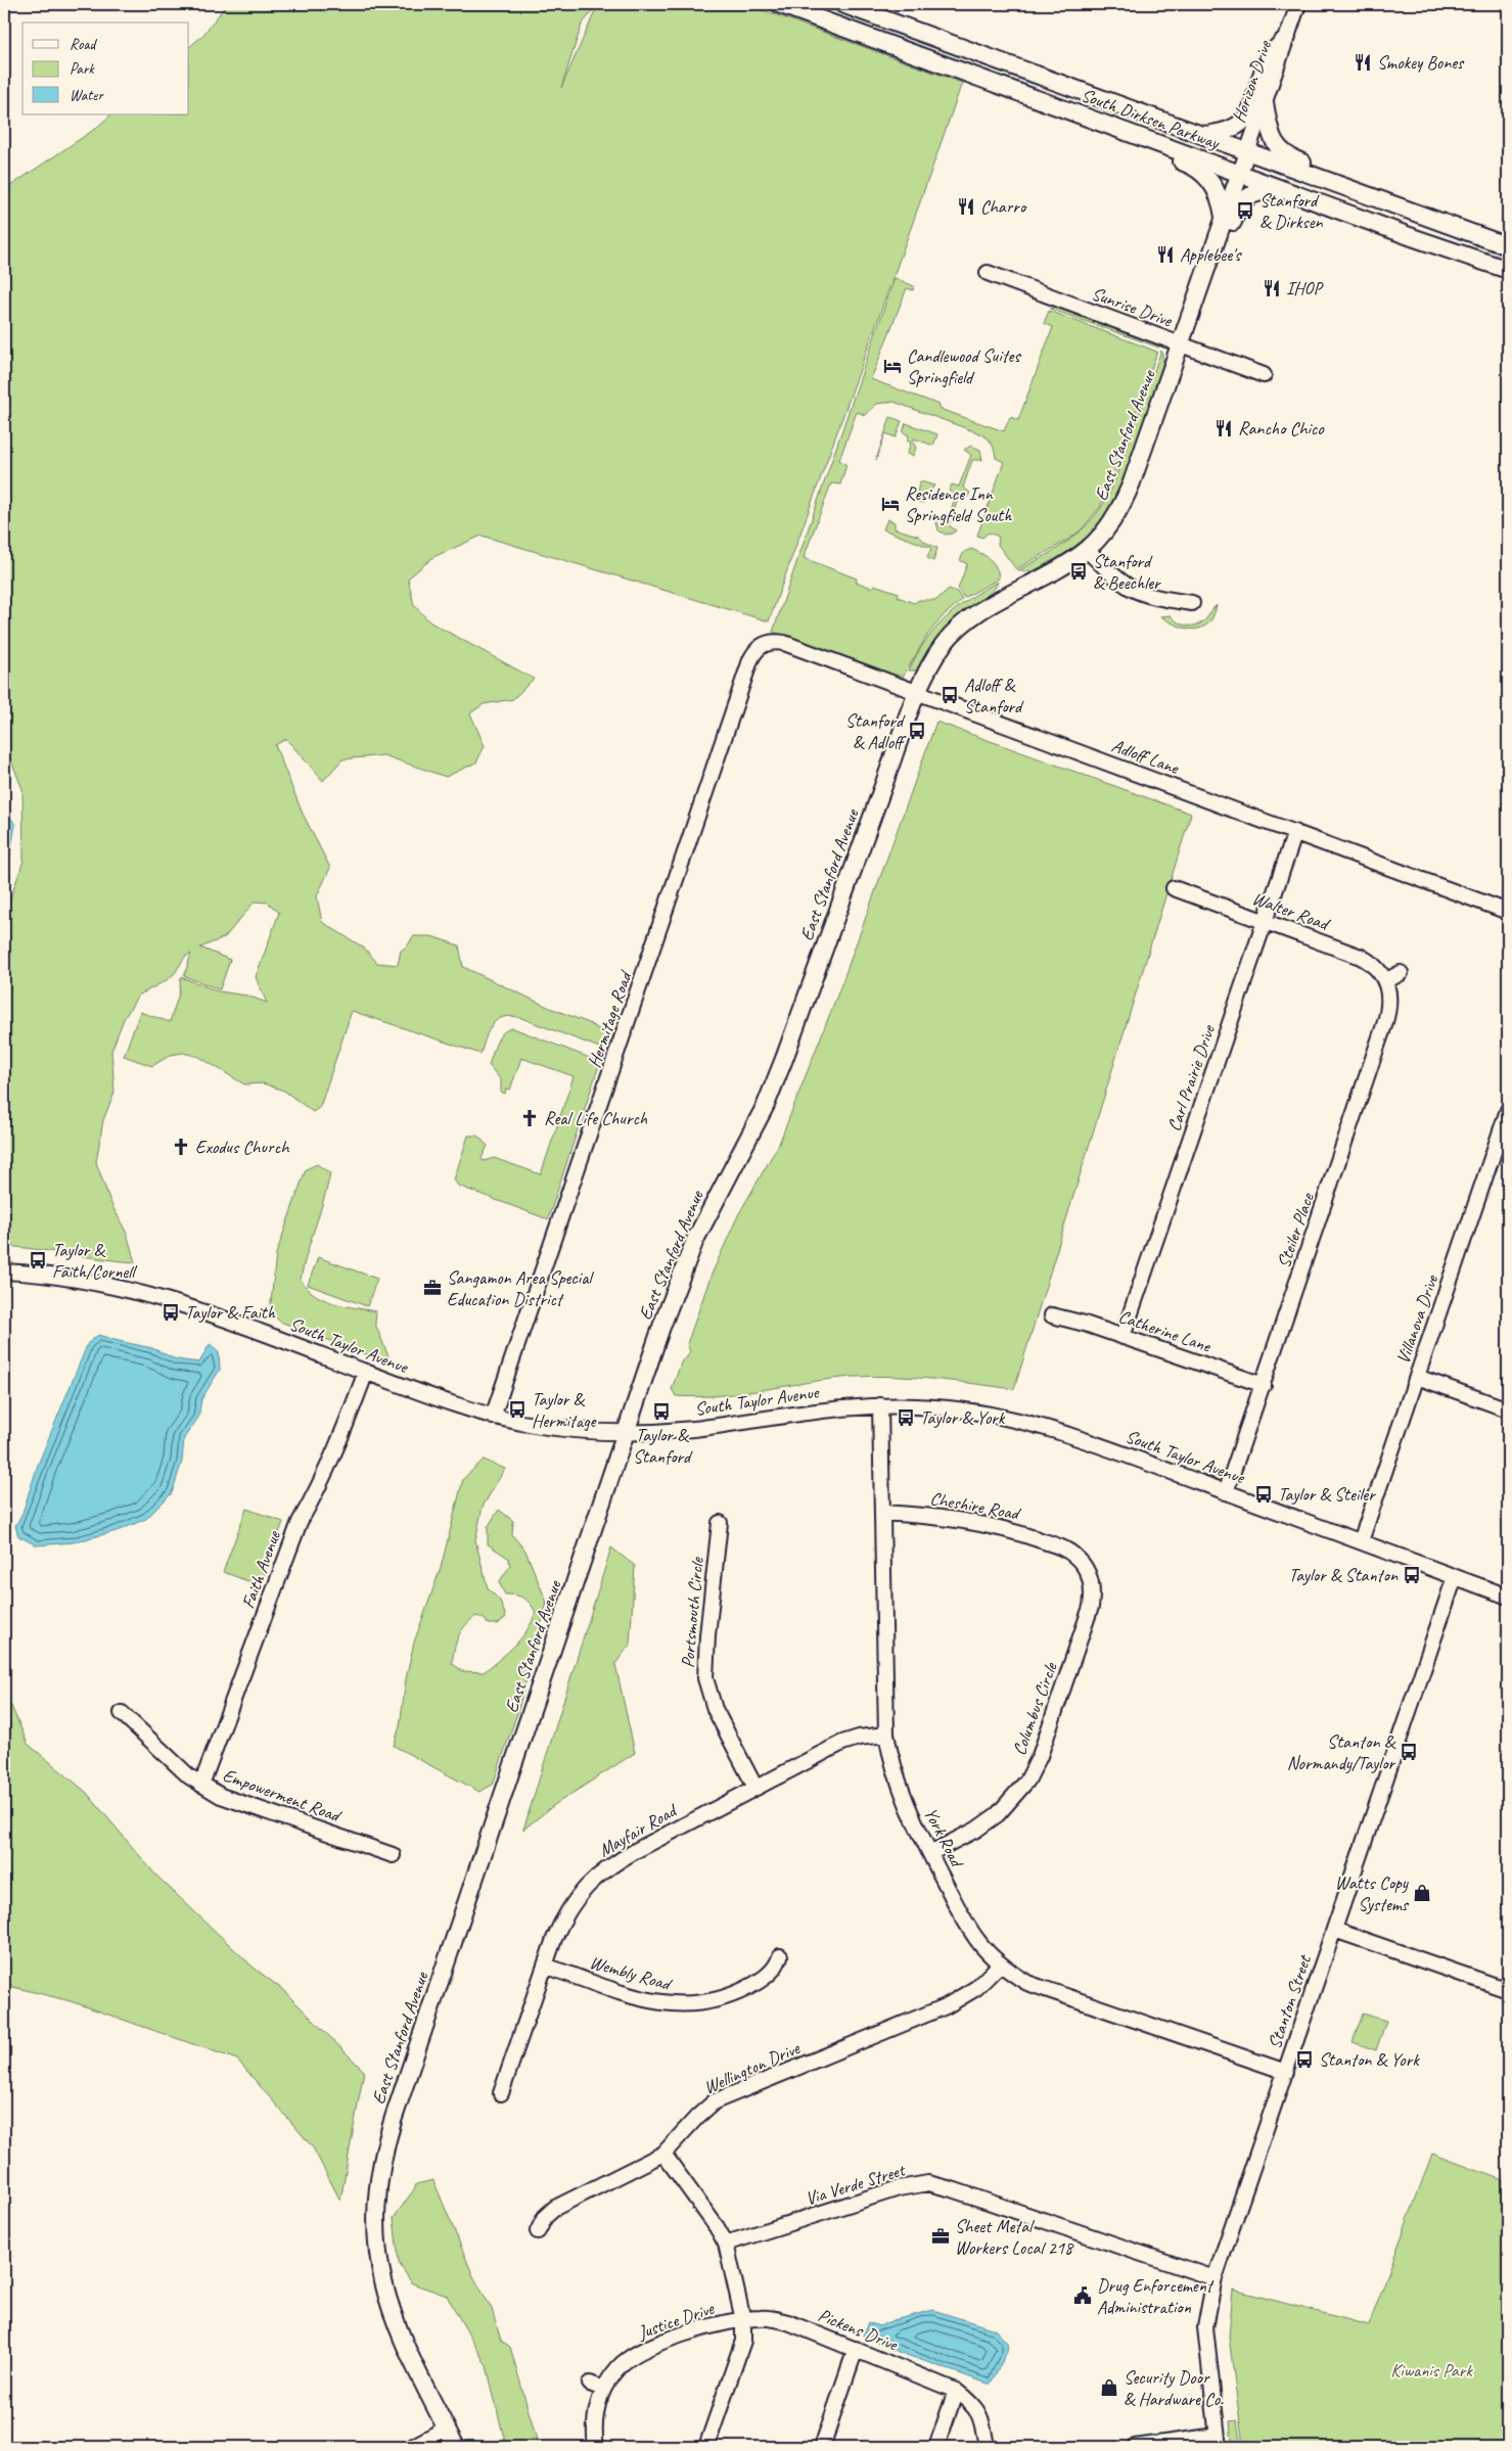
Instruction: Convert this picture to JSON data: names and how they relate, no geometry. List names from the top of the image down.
{
  "streets": {
    "main road": ["South Dirksen Parkway", "East Stanford Avenue"],
    "street": [
      "Horizon Drive",
      "Sunrise Drive",
      "Adloff Lane",
      "Walter Road",
      "Hermitage Road",
      "Carl Prairie Drive",
      "Steiler Place",
      "Villanova Drive",
      "Catherine Lane",
      "South Taylor Avenue",
      "Cheshire Road",
      "Faith Avenue",
      "Portsmouth Circle",
      "Columbus Circle",
      "Empowerment Road",
      "Mayfair Road",
      "York Road",
      "Wembly Road",
      "Stanton Street",
      "Wellington Drive",
      "Via Verde Street",
      "Justice Drive",
      "Pickens Drive"
    ]
  },
  "crossings": [
    ["Horizon Drive", "South Dirksen Parkway"],
    ["Horizon Drive", "East Stanford Avenue"],
    ["South Dirksen Parkway", "East Stanford Avenue"],
    ["Sunrise Drive", "East Stanford Avenue"],
    ["East Stanford Avenue", "Adloff Lane"],
    ["East Stanford Avenue", "South Taylor Avenue"],
    ["Adloff Lane", "Hermitage Road"],
    ["Adloff Lane", "Carl Prairie Drive"],
    ["Walter Road", "Carl Prairie Drive"],
    ["Walter Road", "Steiler Place"],
    ["Hermitage Road", "South Taylor Avenue"],
    ["Carl Prairie Drive", "Catherine Lane"],
    ["Steiler Place", "Catherine Lane"],
    ["Steiler Place", "South Taylor Avenue"],
    ["Villanova Drive", "South Taylor Avenue"],
    ["South Taylor Avenue", "Faith Avenue"],
    ["South Taylor Avenue", "York Road"],
    ["South Taylor Avenue", "Stanton Street"],
    ["Cheshire Road", "Columbus Circle"],
    ["Cheshire Road", "York Road"],
    ["Faith Avenue", "Empowerment Road"],
    ["Portsmouth Circle", "Mayfair Road"],
    ["Columbus Circle", "York Road"],
    ["Mayfair Road", "York Road"],
    ["Mayfair Road", "Wembly Road"],
    ["York Road", "Stanton Street"],
    ["York Road", "Wellington Drive"],
    ["Stanton Street", "Via Verde Street"],
    ["Justice Drive", "Pickens Drive"]
  ],
  "parks": ["Kiwanis Park"],
  "places": {
    "restaurant": [
      "Smokey Bones",
      "Charro",
      "Applebee's",
      "IHOP",
      "Rancho Chico"
    ],
    "bus stop": [
      "Stanford & Dirksen",
      "Stanford & Beechler",
      "Adloff & Stanford",
      "Stanford & Adloff",
      "Taylor & Faith/Cornell",
      "Taylor & Faith",
      "Taylor & Hermitage",
      "Taylor & Stanford",
      "Taylor & York",
      "Taylor & Steiler",
      "Taylor & Stanton",
      "Stanton & Normandy/Taylor",
      "Stanton & York"
    ],
    "hotel": ["Candlewood Suites Springfield", "Residence Inn Springfield South"],
    "church": ["Real Life Church", "Exodus Church"],
    "office": ["Sangamon Area Special Education District", "Sheet Metal Workers Local 218"],
    "shop": ["Watts Copy Systems", "Security Door & Hardware Co."],
    "public building": ["Drug Enforcement Administration"]
  },
  "legend": ["Road", "Park", "Water"]
}
